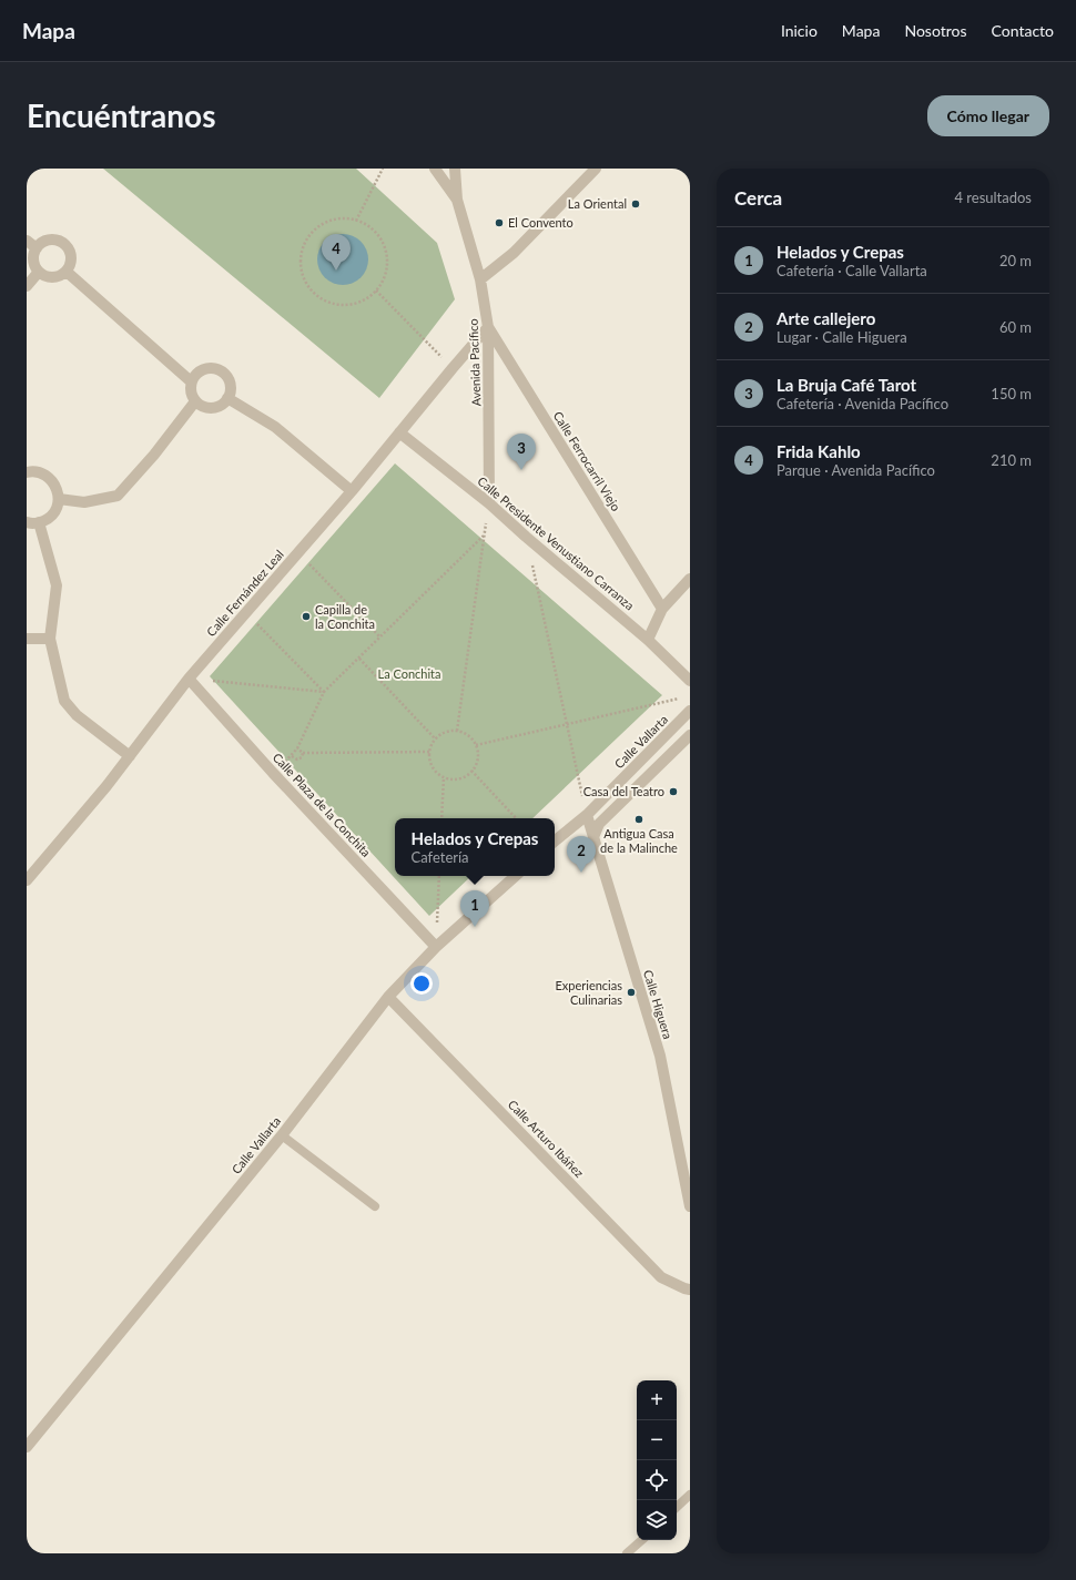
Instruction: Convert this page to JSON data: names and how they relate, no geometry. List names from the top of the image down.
{
  "streets": {
    "street": [
      "Avenida Pacífico",
      "Calle Ferrocarril Viejo",
      "Calle Presidente Venustiano Carranza",
      "Calle Fernández Leal",
      "Calle Vallarta",
      "Calle Plaza de la Conchita",
      "Calle Higuera",
      "Calle Arturo Ibáñez"
    ]
  },
  "crossings": [
    ["Avenida Pacífico", "Calle Ferrocarril Viejo"],
    ["Avenida Pacífico", "Calle Presidente Venustiano Carranza"],
    ["Avenida Pacífico", "Calle Fernández Leal"],
    ["Calle Ferrocarril Viejo", "Calle Fernández Leal"],
    ["Calle Presidente Venustiano Carranza", "Calle Fernández Leal"],
    ["Calle Fernández Leal", "Calle Plaza de la Conchita"],
    ["Calle Vallarta", "Calle Plaza de la Conchita"],
    ["Calle Vallarta", "Calle Higuera"],
    ["Calle Vallarta", "Calle Arturo Ibáñez"]
  ],
  "parks": ["La Conchita"],
  "places": [
    "La Oriental",
    "El Convento",
    "Capilla de la Conchita",
    "Casa del Teatro",
    "Antigua Casa de la Malinche",
    "Experiencias Culinarias"
  ],
  "page": {
    "header": "Mapa",
    "nav": [
      "Inicio",
      "Mapa",
      "Nosotros",
      "Contacto"
    ],
    "buttons": "Cómo llegar",
    "title": "Encuéntranos",
    "heading": ["Cerca", "4 resultados"],
    "list": [
      {
        "mark": "1",
        "name": "Helados y Crepas",
        "note": "Cafetería · Calle Vallarta",
        "value": "20 m"
      },
      {
        "mark": "2",
        "name": "Arte callejero",
        "note": "Lugar · Calle Higuera",
        "value": "60 m"
      },
      {
        "mark": "3",
        "name": "La Bruja Café Tarot",
        "note": "Cafetería · Avenida Pacífico",
        "value": "150 m"
      },
      {
        "mark": "4",
        "name": "Frida Kahlo",
        "note": "Parque · Avenida Pacífico",
        "value": "210 m"
      }
    ],
    "pins": [
      "4",
      "3",
      "2",
      "1"
    ],
    "popup": ["Helados y Crepas", "Cafetería"],
    "map_buttons": ["+", "−"]
  }
}
